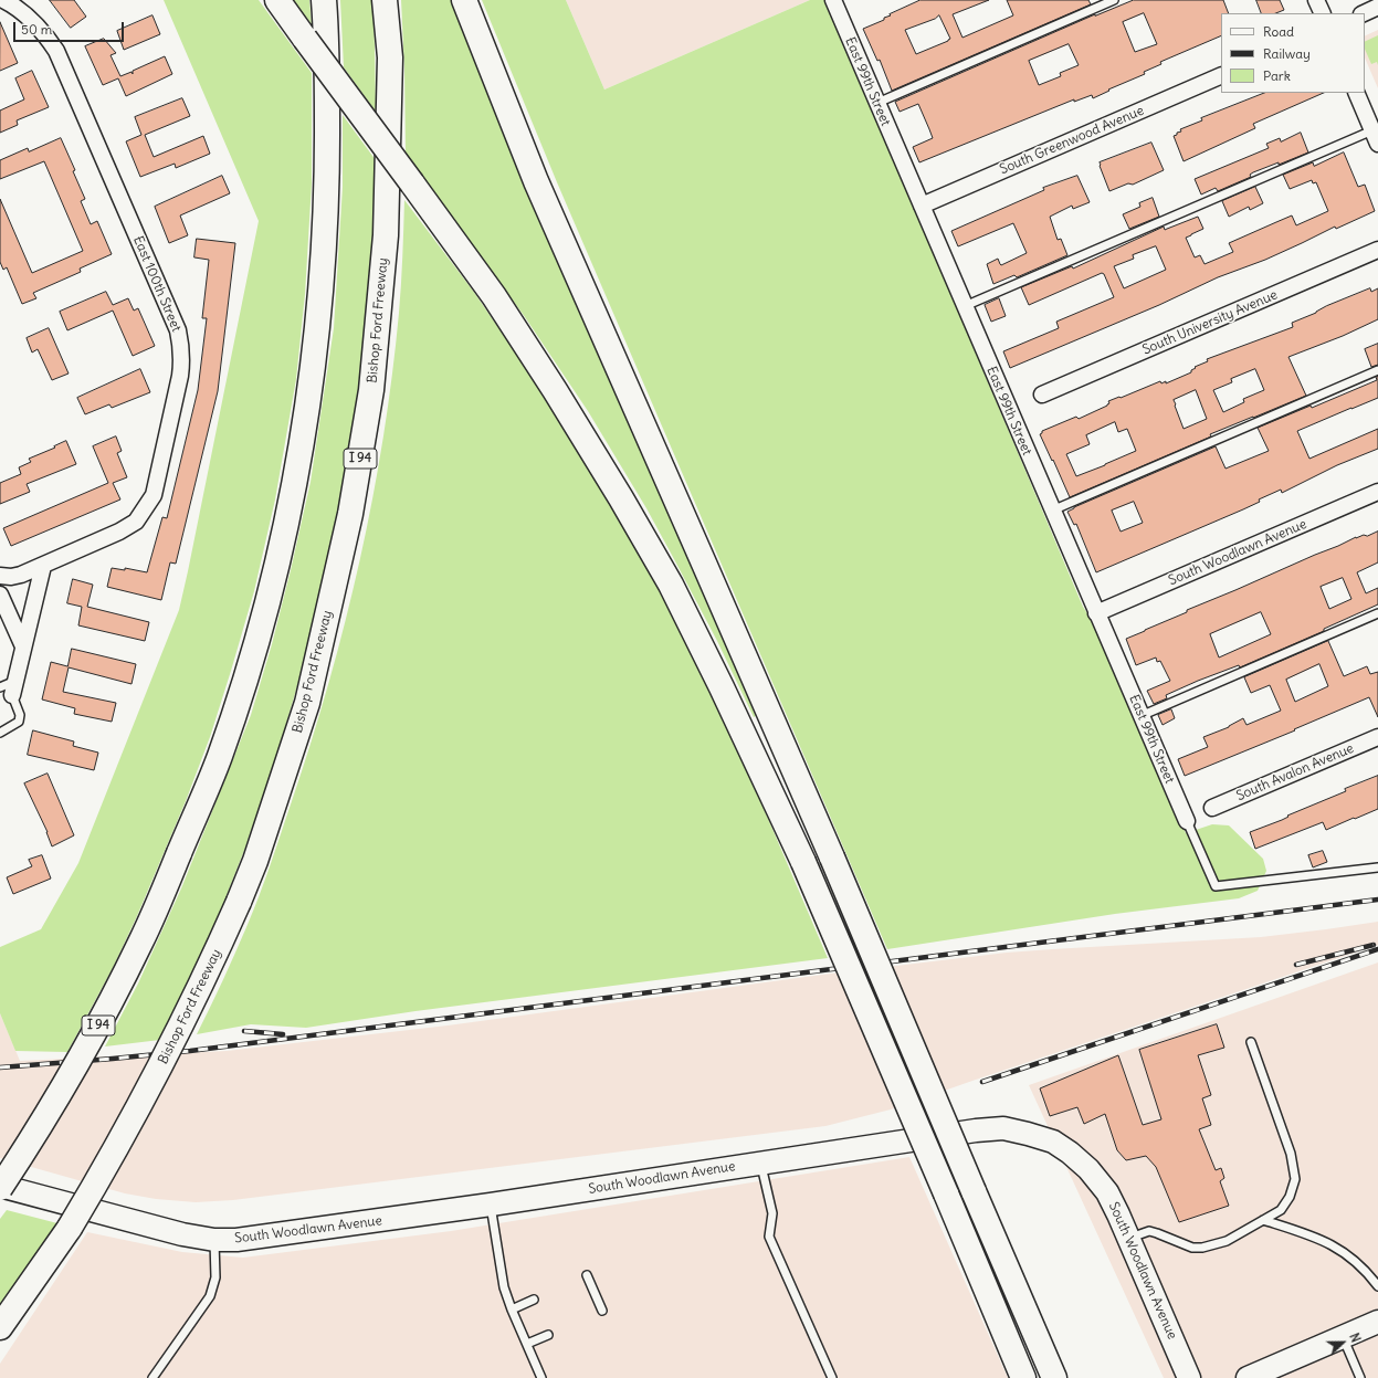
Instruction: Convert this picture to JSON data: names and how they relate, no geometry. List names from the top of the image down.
{
  "streets": {
    "highway": ["Bishop Ford Freeway", "I 94"],
    "street": [
      "East 99th Street",
      "South Greenwood Avenue",
      "East 100th Street",
      "South University Avenue",
      "South Woodlawn Avenue",
      "South Avalon Avenue"
    ]
  },
  "crossings": [
    ["East 99th Street", "South Greenwood Avenue"],
    ["East 99th Street", "South Woodlawn Avenue"],
    ["I 94", "South Woodlawn Avenue"]
  ],
  "legend": ["Road", "Railway", "Park"],
  "scale_bar": "50 m",
  "north": "right"
}
